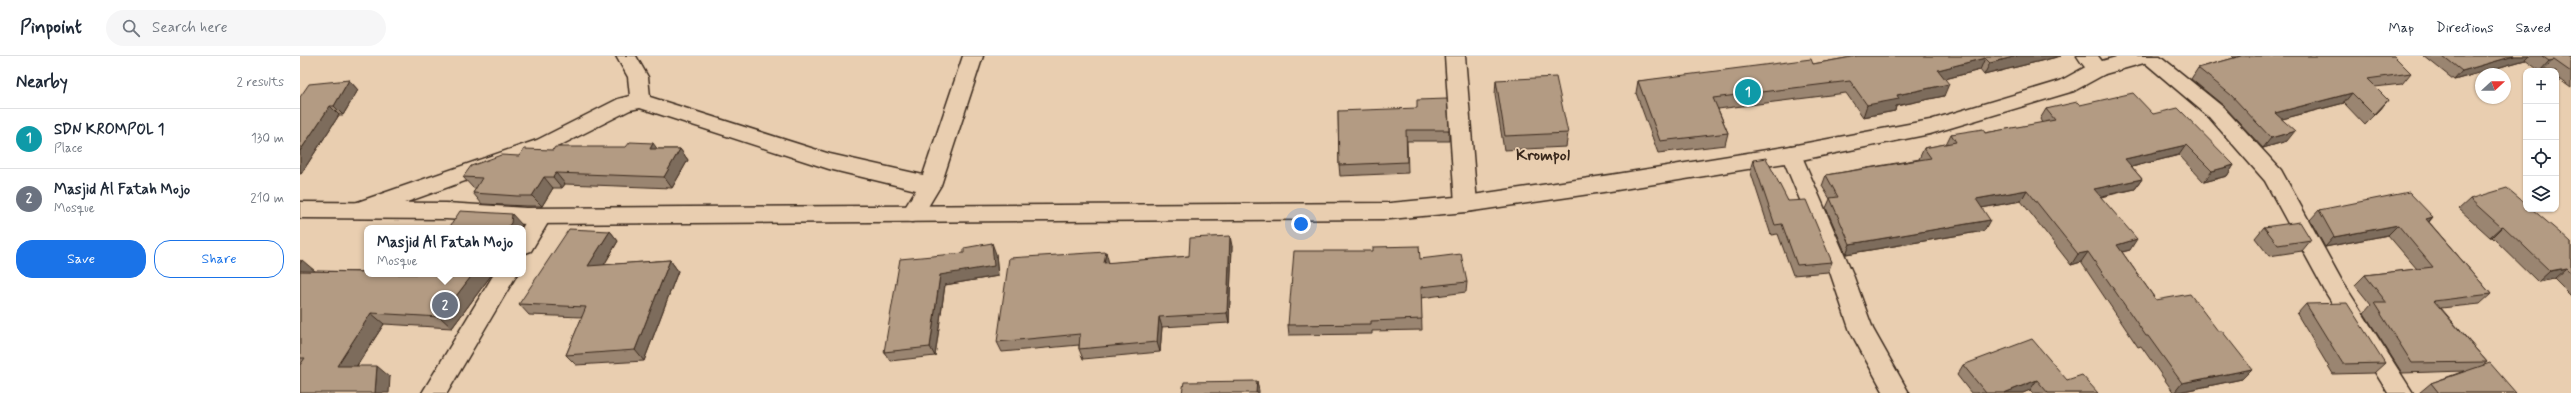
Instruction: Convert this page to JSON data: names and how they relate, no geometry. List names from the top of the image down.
{
  "districts": ["Krompol"],
  "north": "right",
  "page": {
    "header": "Pinpoint",
    "search": "Search here",
    "nav": ["Map", "Directions", "Saved"],
    "heading": ["Nearby", "2 results"],
    "map_buttons": ["+", "−"],
    "pins": ["1", "2"],
    "list": [
      {
        "mark": "1",
        "name": "SDN KROMPOL 1",
        "note": "Place",
        "value": "130 m"
      },
      {
        "mark": "2",
        "name": "Masjid Al Fatah Mojo",
        "note": "Mosque",
        "value": "210 m"
      }
    ],
    "popup": ["Masjid Al Fatah Mojo", "Mosque"],
    "buttons": ["Save", "Share"]
  }
}
